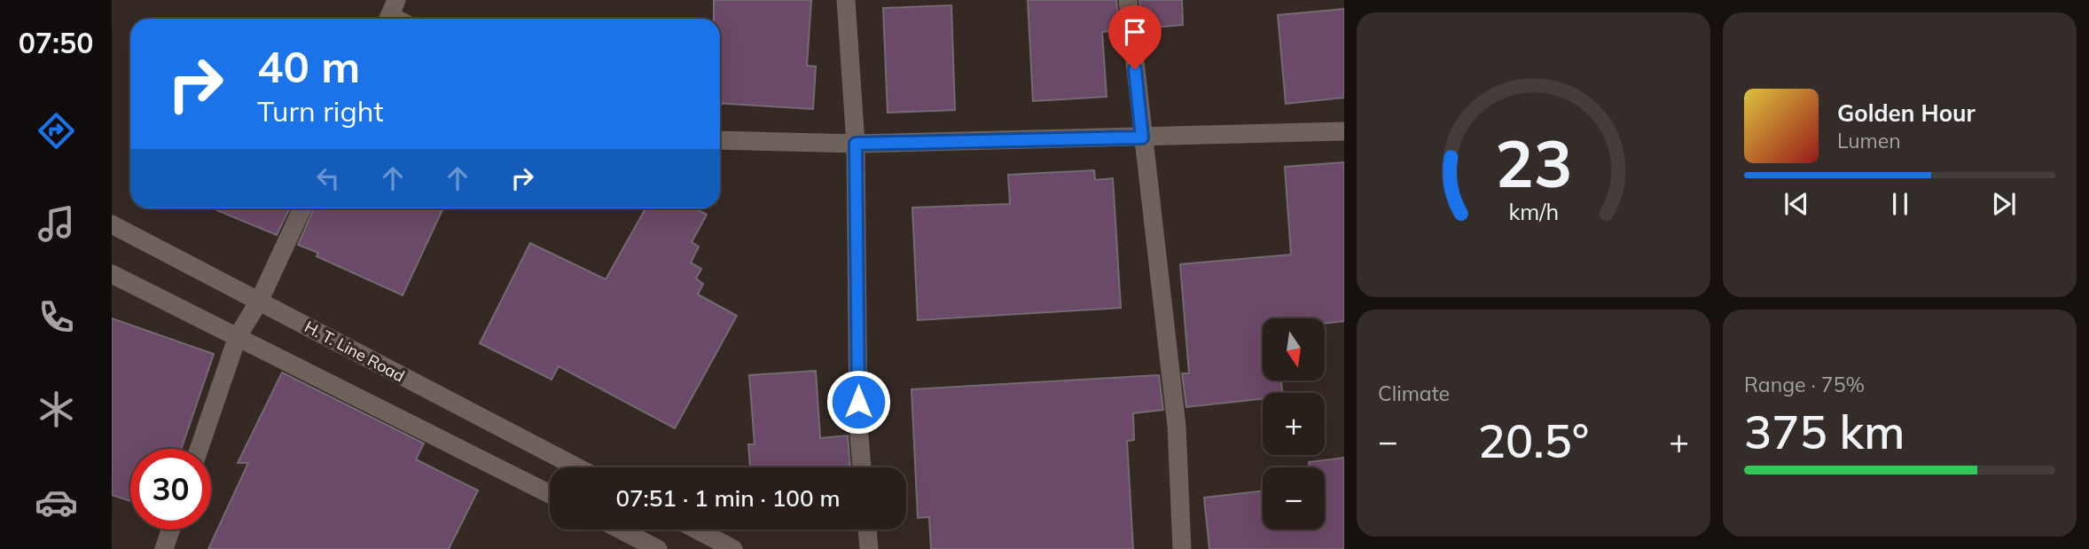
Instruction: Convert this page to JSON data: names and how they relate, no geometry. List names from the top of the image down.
{
  "streets": {
    "street": ["H. T. Line Road"]
  },
  "north": "bottom",
  "page": {
    "tabs": "07:50",
    "turn": ["40 m", "Turn right"],
    "song": ["Golden Hour", "Lumen"],
    "tile": [
      "Climate",
      ["Range · 75%", "375 km"]
    ],
    "map_buttons": ["+", "−"],
    "heat": ["−", "20.5°", "+"],
    "limit": "30",
    "trip": "07:51 · 1 min · 100 m",
    "gauge": ["23", "km/h"]
  }
}
